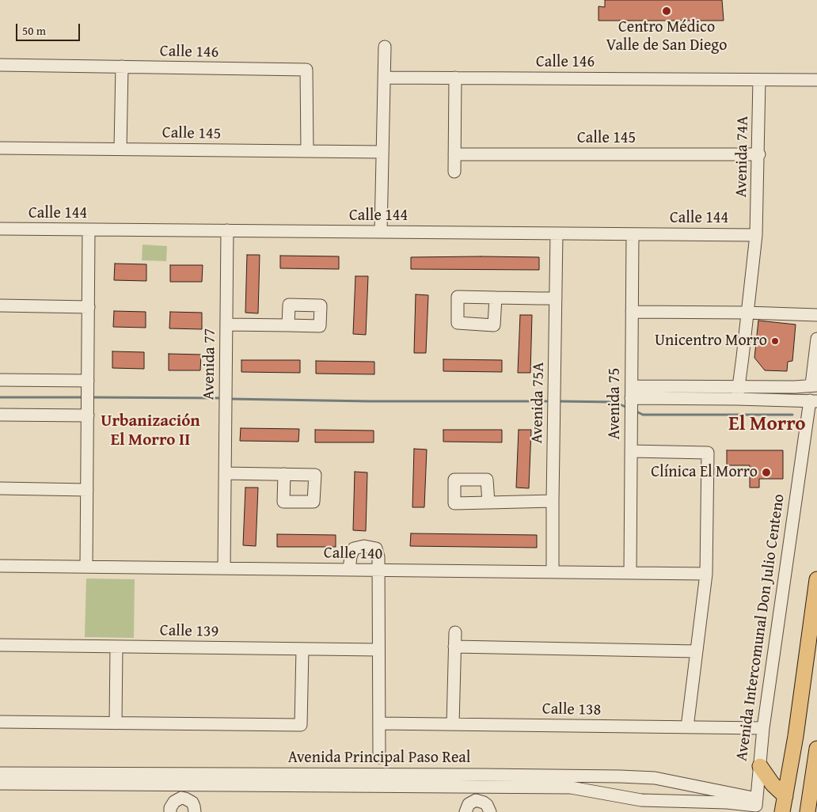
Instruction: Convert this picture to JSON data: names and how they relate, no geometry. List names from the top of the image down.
{
  "streets": {
    "street": [
      "Calle 146",
      "Calle 145",
      "Avenida 74A",
      "Calle 144",
      "Avenida 77",
      "Avenida 75A",
      "Avenida 75",
      "Calle 140",
      "Avenida Intercomunal Don Julio Centeno",
      "Calle 139",
      "Calle 138",
      "Avenida Principal Paso Real"
    ]
  },
  "crossings": [
    ["Calle 146", "Calle 145"],
    ["Calle 146", "Avenida 74A"],
    ["Calle 145", "Avenida 74A"],
    ["Avenida 74A", "Calle 144"],
    ["Calle 144", "Avenida 77"],
    ["Calle 144", "Avenida 75A"],
    ["Calle 144", "Avenida 75"],
    ["Avenida 77", "Calle 140"],
    ["Avenida 75A", "Calle 140"],
    ["Avenida 75", "Calle 140"],
    ["Avenida Intercomunal Don Julio Centeno", "Calle 138"],
    ["Avenida Intercomunal Don Julio Centeno", "Avenida Principal Paso Real"]
  ],
  "districts": ["Urbanización El Morro II", "El Morro"],
  "places": ["Centro Médico Valle de San Diego", "Unicentro Morro", "Clínica El Morro"],
  "scale_bar": "50 m"
}
